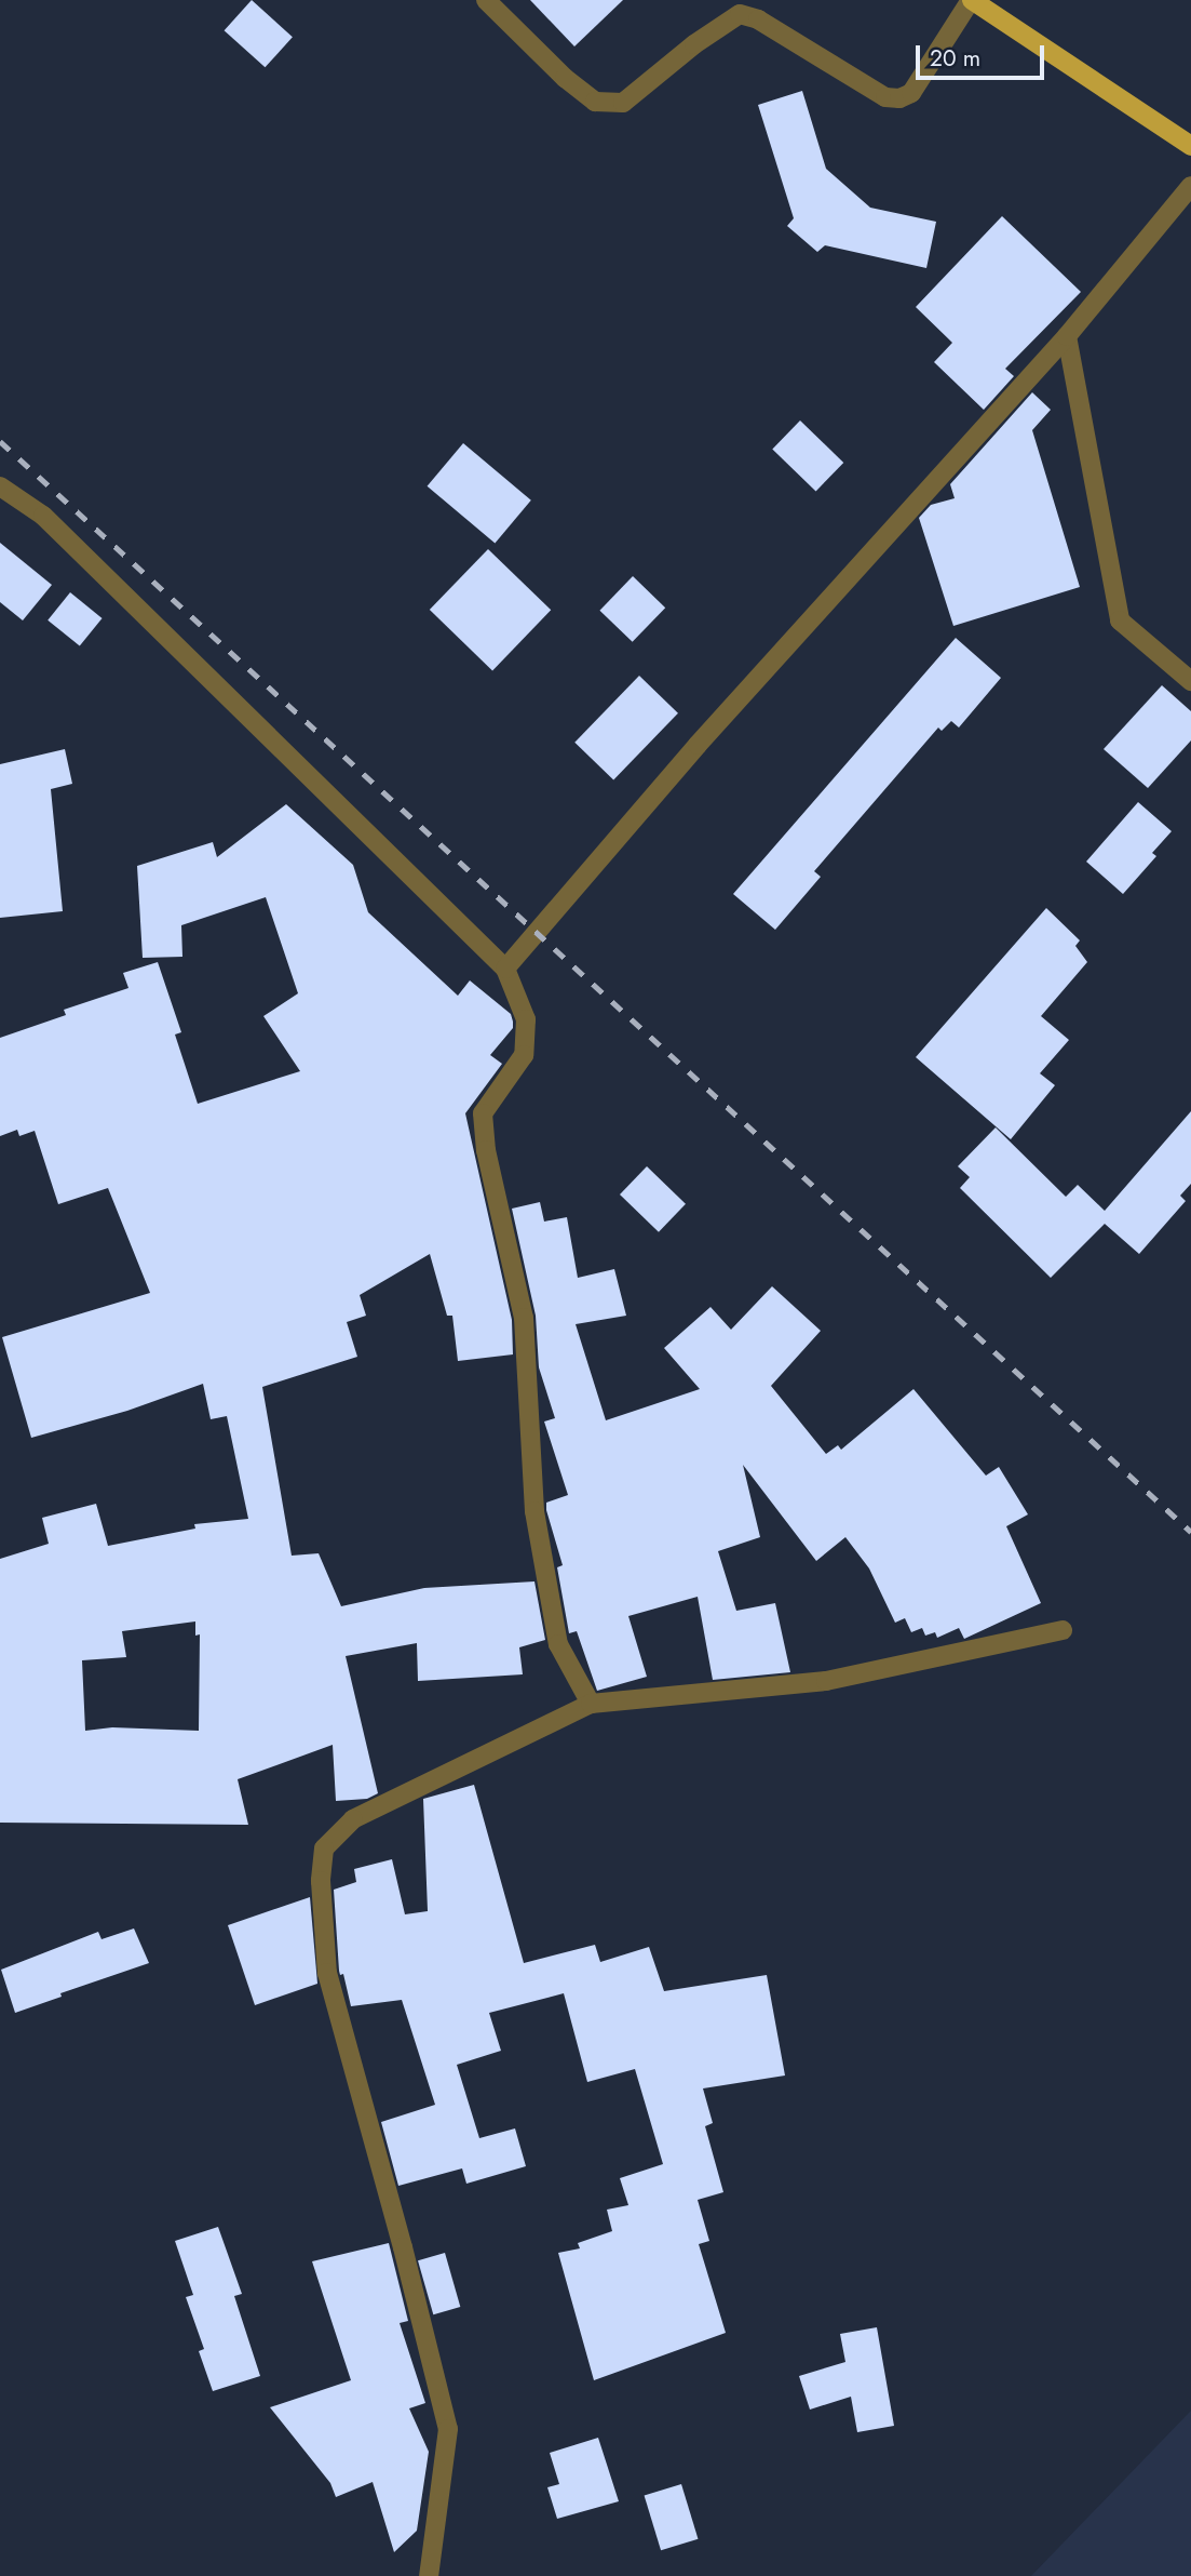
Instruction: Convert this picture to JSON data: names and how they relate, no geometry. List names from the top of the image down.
{
  "scale_bar": "20 m"
}
